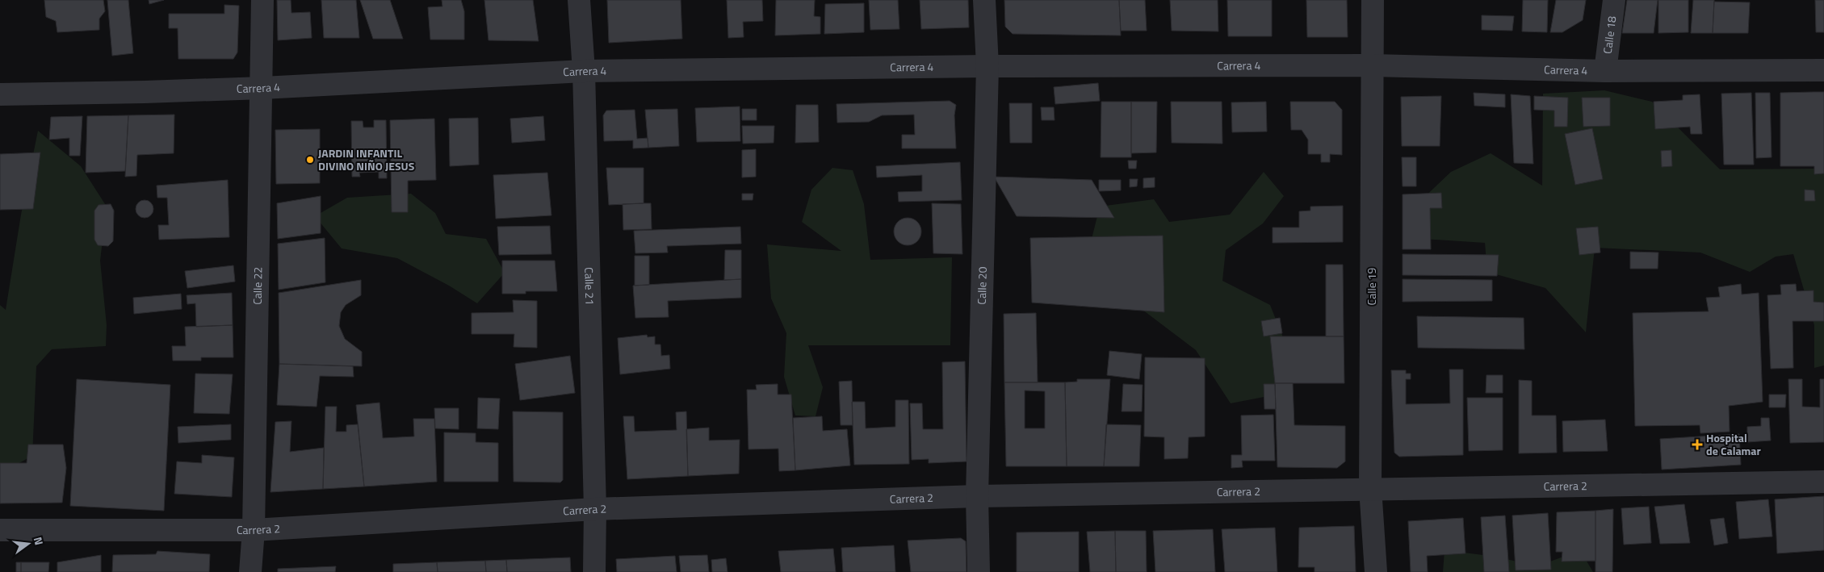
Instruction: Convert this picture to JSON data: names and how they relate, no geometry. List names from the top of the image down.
{
  "streets": {
    "street": [
      "Calle 18",
      "Carrera 4",
      "Calle 21",
      "Calle 20",
      "Calle 22",
      "Calle 19",
      "Carrera 2"
    ]
  },
  "crossings": [
    ["Calle 18", "Carrera 4"],
    ["Carrera 4", "Calle 21"],
    ["Carrera 4", "Calle 20"],
    ["Carrera 4", "Calle 22"],
    ["Carrera 4", "Calle 19"],
    ["Calle 21", "Carrera 2"],
    ["Calle 20", "Carrera 2"],
    ["Calle 22", "Carrera 2"],
    ["Calle 19", "Carrera 2"]
  ],
  "places": {
    "other": ["JARDIN INFANTIL DIVINO NIÑO JESUS"],
    "health": ["Hospital de Calamar"]
  },
  "north": "right"
}
